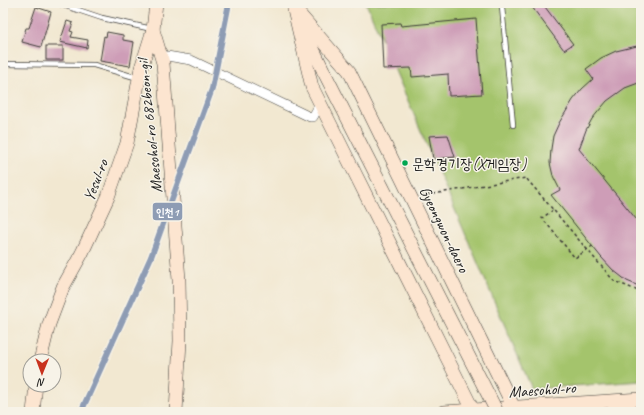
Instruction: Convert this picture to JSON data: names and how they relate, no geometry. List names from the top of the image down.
{
  "streets": {
    "main road": [
      "Maesohol-ro 682beon-gil",
      "Yesul-ro",
      "Gyeongwon-daero",
      "Maesohol-ro"
    ]
  },
  "crossings": [
    ["Maesohol-ro 682beon-gil", "Yesul-ro"],
    ["Gyeongwon-daero", "Maesohol-ro"]
  ],
  "places": ["문학경기장(X게임장)"],
  "lines": ["transit line 인천1"],
  "north": "bottom"
}
